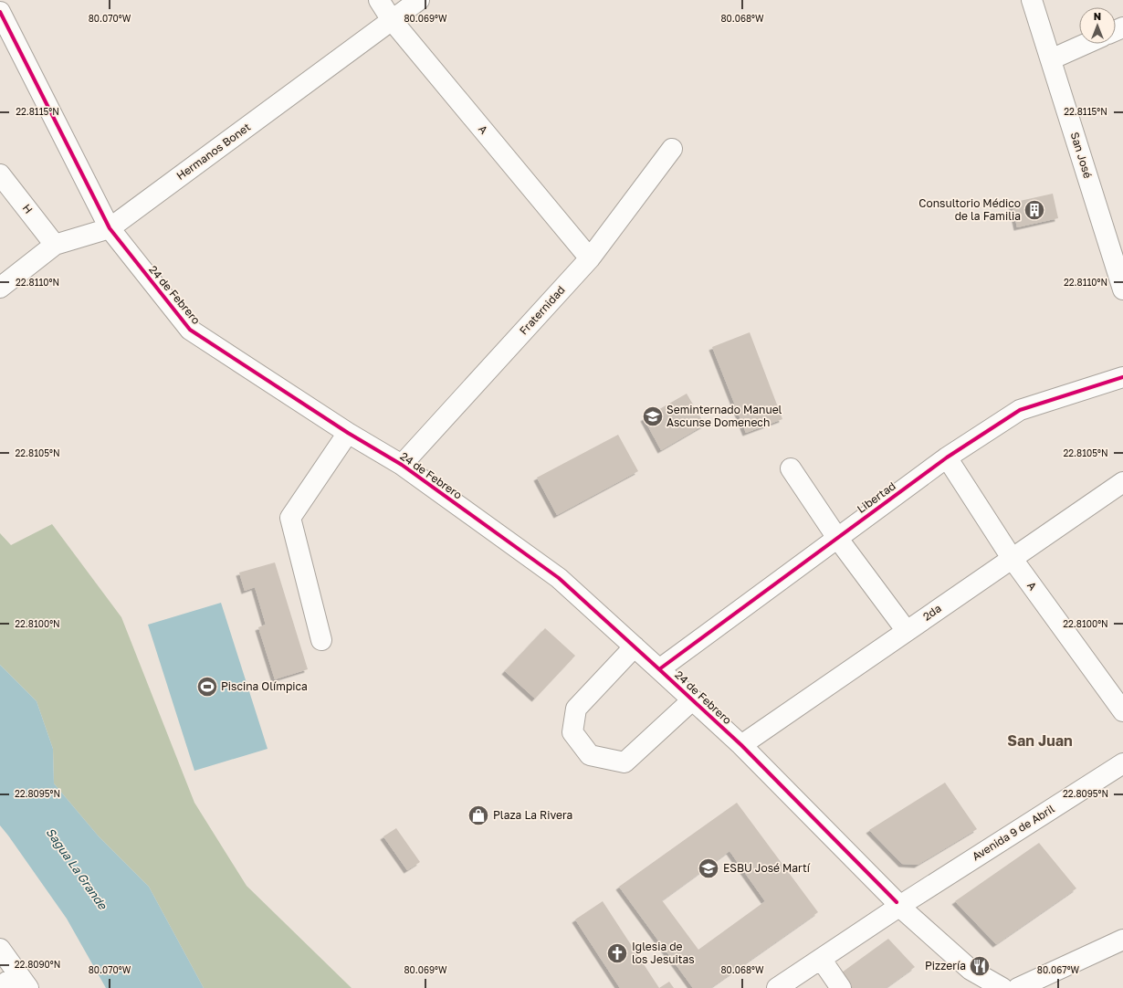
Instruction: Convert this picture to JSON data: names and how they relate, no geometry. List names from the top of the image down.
{
  "streets": {
    "street": [
      "A",
      "Hermanos Bonet",
      "San José",
      "H",
      "24 de Febrero",
      "Fraternidad",
      "Libertad",
      "2da",
      "Avenida 9 de Abril"
    ]
  },
  "crossings": [
    ["A", "Hermanos Bonet"],
    ["A", "Fraternidad"],
    ["A", "Libertad"],
    ["A", "2da"],
    ["Hermanos Bonet", "H"],
    ["Hermanos Bonet", "24 de Febrero"],
    ["24 de Febrero", "Fraternidad"],
    ["24 de Febrero", "Libertad"],
    ["24 de Febrero", "2da"],
    ["24 de Febrero", "Avenida 9 de Abril"]
  ],
  "districts": ["San Juan"],
  "water": ["Sagua La Grande"],
  "places": {
    "building": ["Consultorio Médico de la Familia"],
    "school or university": ["Seminternado Manuel Ascunse Domenech", "ESBU José Martí"],
    "sports": ["Piscina Olímpica"],
    "shop": ["Plaza La Rivera"],
    "church": ["Iglesia de los Jesuitas"],
    "restaurant": ["Pizzería"]
  },
  "north": "top",
  "coordinates": [
    "80.070°W",
    "80.069°W",
    "80.068°W",
    "22.8115°N",
    "22.8110°N",
    "22.8105°N",
    "22.8100°N",
    "22.8095°N",
    "22.8090°N",
    "80.067°W"
  ]
}
